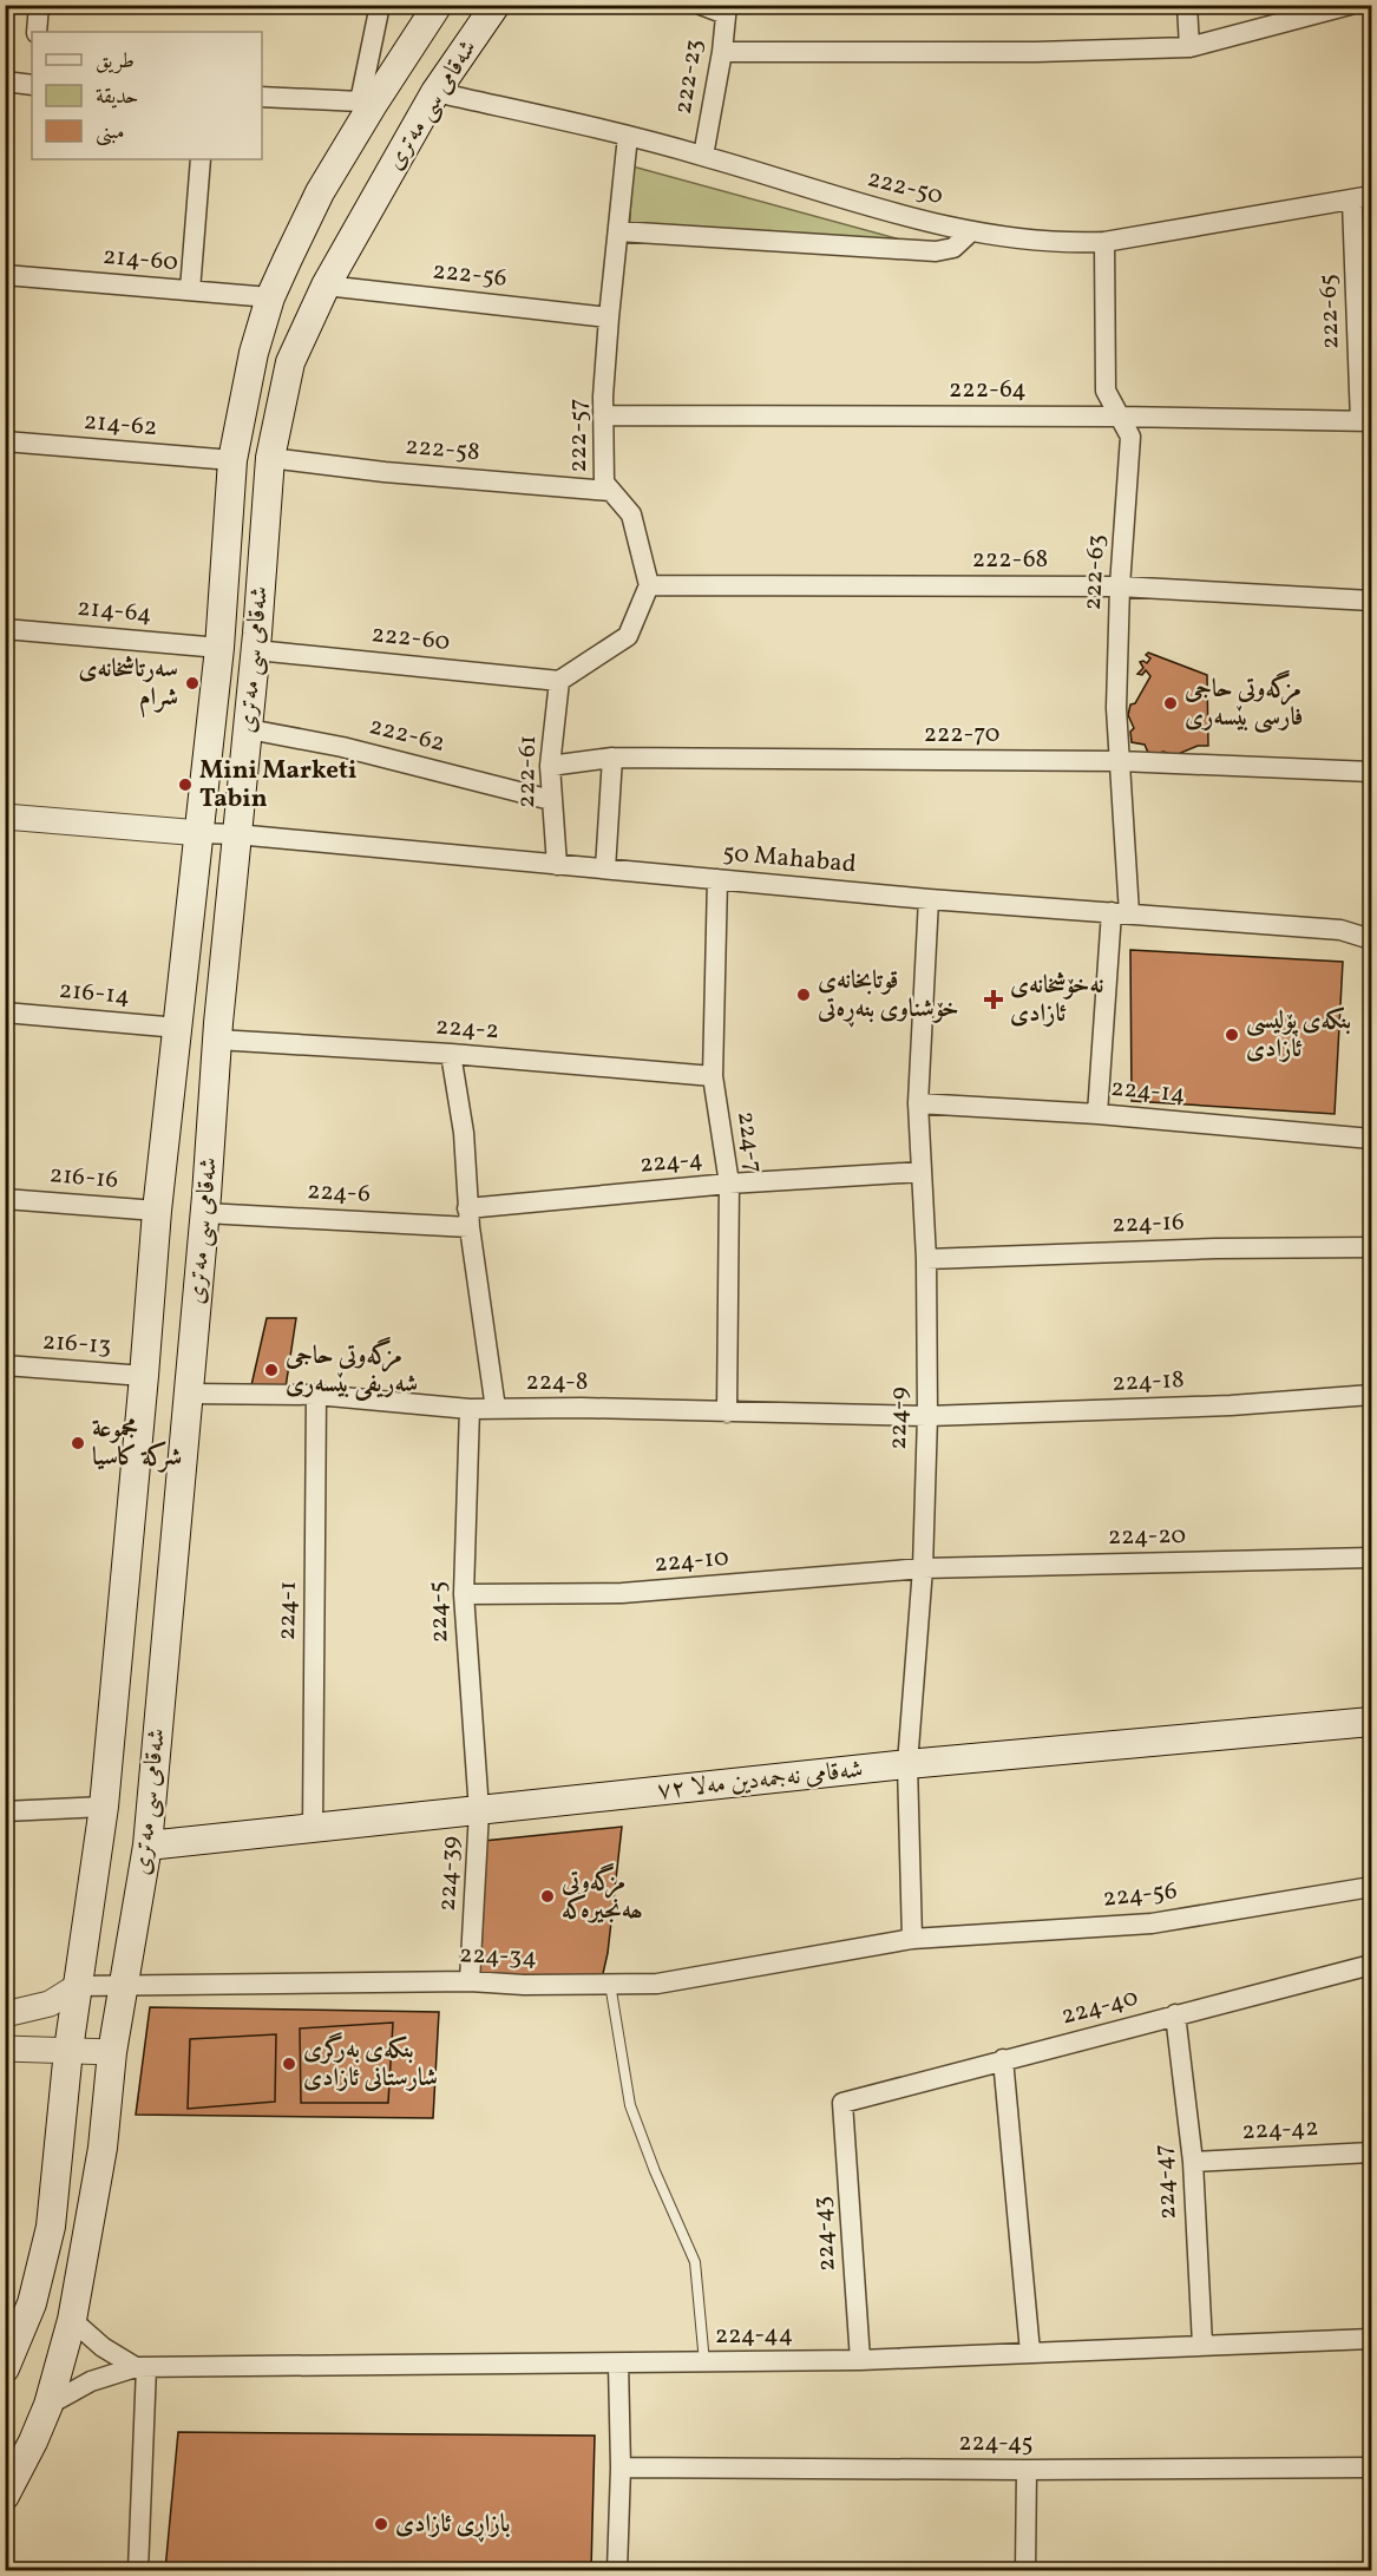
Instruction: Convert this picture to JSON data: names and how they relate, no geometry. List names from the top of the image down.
{
  "streets": {
    "main road": ["شەقامی سی مەتری", "شەقامی نەجمەدین مەلا ٧٢"],
    "street": [
      "222-23",
      "222-50",
      "214-60",
      "222-56",
      "222-65",
      "222-64",
      "214-62",
      "222-57",
      "222-58",
      "222-68",
      "222-63",
      "214-64",
      "222-60",
      "222-70",
      "222-62",
      "222-61",
      "50 Mahabad",
      "216-14",
      "224-2",
      "224-14",
      "224-7",
      "224-4",
      "216-16",
      "224-6",
      "224-16",
      "216-13",
      "224-8",
      "224-18",
      "224-9",
      "224-20",
      "224-10",
      "224-1",
      "224-5",
      "224-39",
      "224-56",
      "224-34",
      "224-40",
      "224-42",
      "224-47",
      "224-43",
      "224-44",
      "224-45"
    ]
  },
  "crossings": [
    ["222-23", "222-50"],
    ["شەقامی سی مەتری", "222-50"],
    ["شەقامی سی مەتری", "214-60"],
    ["شەقامی سی مەتری", "222-56"],
    ["شەقامی سی مەتری", "214-62"],
    ["شەقامی سی مەتری", "222-58"],
    ["شەقامی سی مەتری", "214-64"],
    ["شەقامی سی مەتری", "222-60"],
    ["شەقامی سی مەتری", "222-62"],
    ["شەقامی سی مەتری", "50 Mahabad"],
    ["شەقامی سی مەتری", "216-14"],
    ["شەقامی سی مەتری", "224-2"],
    ["شەقامی سی مەتری", "216-16"],
    ["شەقامی سی مەتری", "224-6"],
    ["شەقامی سی مەتری", "216-13"],
    ["شەقامی سی مەتری", "224-8"],
    ["شەقامی سی مەتری", "شەقامی نەجمەدین مەلا ٧٢"],
    ["شەقامی سی مەتری", "224-34"],
    ["شەقامی سی مەتری", "224-44"],
    ["222-50", "222-65"],
    ["222-50", "222-57"],
    ["222-50", "222-63"],
    ["222-56", "222-57"],
    ["222-65", "222-64"],
    ["222-64", "222-57"],
    ["222-64", "222-63"],
    ["222-57", "222-58"],
    ["222-57", "222-68"],
    ["222-68", "222-63"],
    ["222-63", "222-70"],
    ["222-63", "50 Mahabad"],
    ["222-63", "224-14"],
    ["222-60", "222-61"],
    ["222-70", "222-61"],
    ["222-62", "222-61"],
    ["222-61", "50 Mahabad"],
    ["50 Mahabad", "224-7"],
    ["50 Mahabad", "224-9"],
    ["224-2", "224-7"],
    ["224-14", "224-9"],
    ["224-7", "224-4"],
    ["224-7", "224-8"],
    ["224-4", "224-6"],
    ["224-4", "224-9"],
    ["224-16", "224-9"],
    ["224-8", "224-18"],
    ["224-8", "224-9"],
    ["224-8", "224-1"],
    ["224-8", "224-5"],
    ["224-18", "224-9"],
    ["224-9", "224-20"],
    ["224-9", "224-10"],
    ["224-9", "شەقامی نەجمەدین مەلا ٧٢"],
    ["224-9", "224-56"],
    ["224-9", "224-34"],
    ["224-20", "224-10"],
    ["224-10", "224-5"],
    ["224-1", "شەقامی نەجمەدین مەلا ٧٢"],
    ["224-5", "شەقامی نەجمەدین مەلا ٧٢"],
    ["224-5", "224-39"],
    ["شەقامی نەجمەدین مەلا ٧٢", "224-39"],
    ["224-39", "224-34"],
    ["224-56", "224-34"],
    ["224-40", "224-47"],
    ["224-40", "224-43"],
    ["224-42", "224-47"],
    ["224-47", "224-44"],
    ["224-43", "224-44"]
  ],
  "places": {
    "other": [
      "سە‌رتاشخانە‌ی شرام",
      "مزگەوتی حاجی فارسی بێسەری",
      "Mini Marketi Tabin",
      "قوتابخانەی خۆشناوی بنەڕەتی",
      "بنکەی پۆلیسی ئازادی",
      "مزگەوتی حاجی شەریفی بێسەری",
      "مجموعة شرکة کاسیا",
      "مزگەوتی ھەنجیرەکە",
      "بنکەی بەرگری شارستانی ئازادی",
      "بازاڕی ئازادی"
    ],
    "health": ["نەخۆشخانەی ئازادی"]
  },
  "legend": ["طريق", "حديقة", "مبنى"]
}
